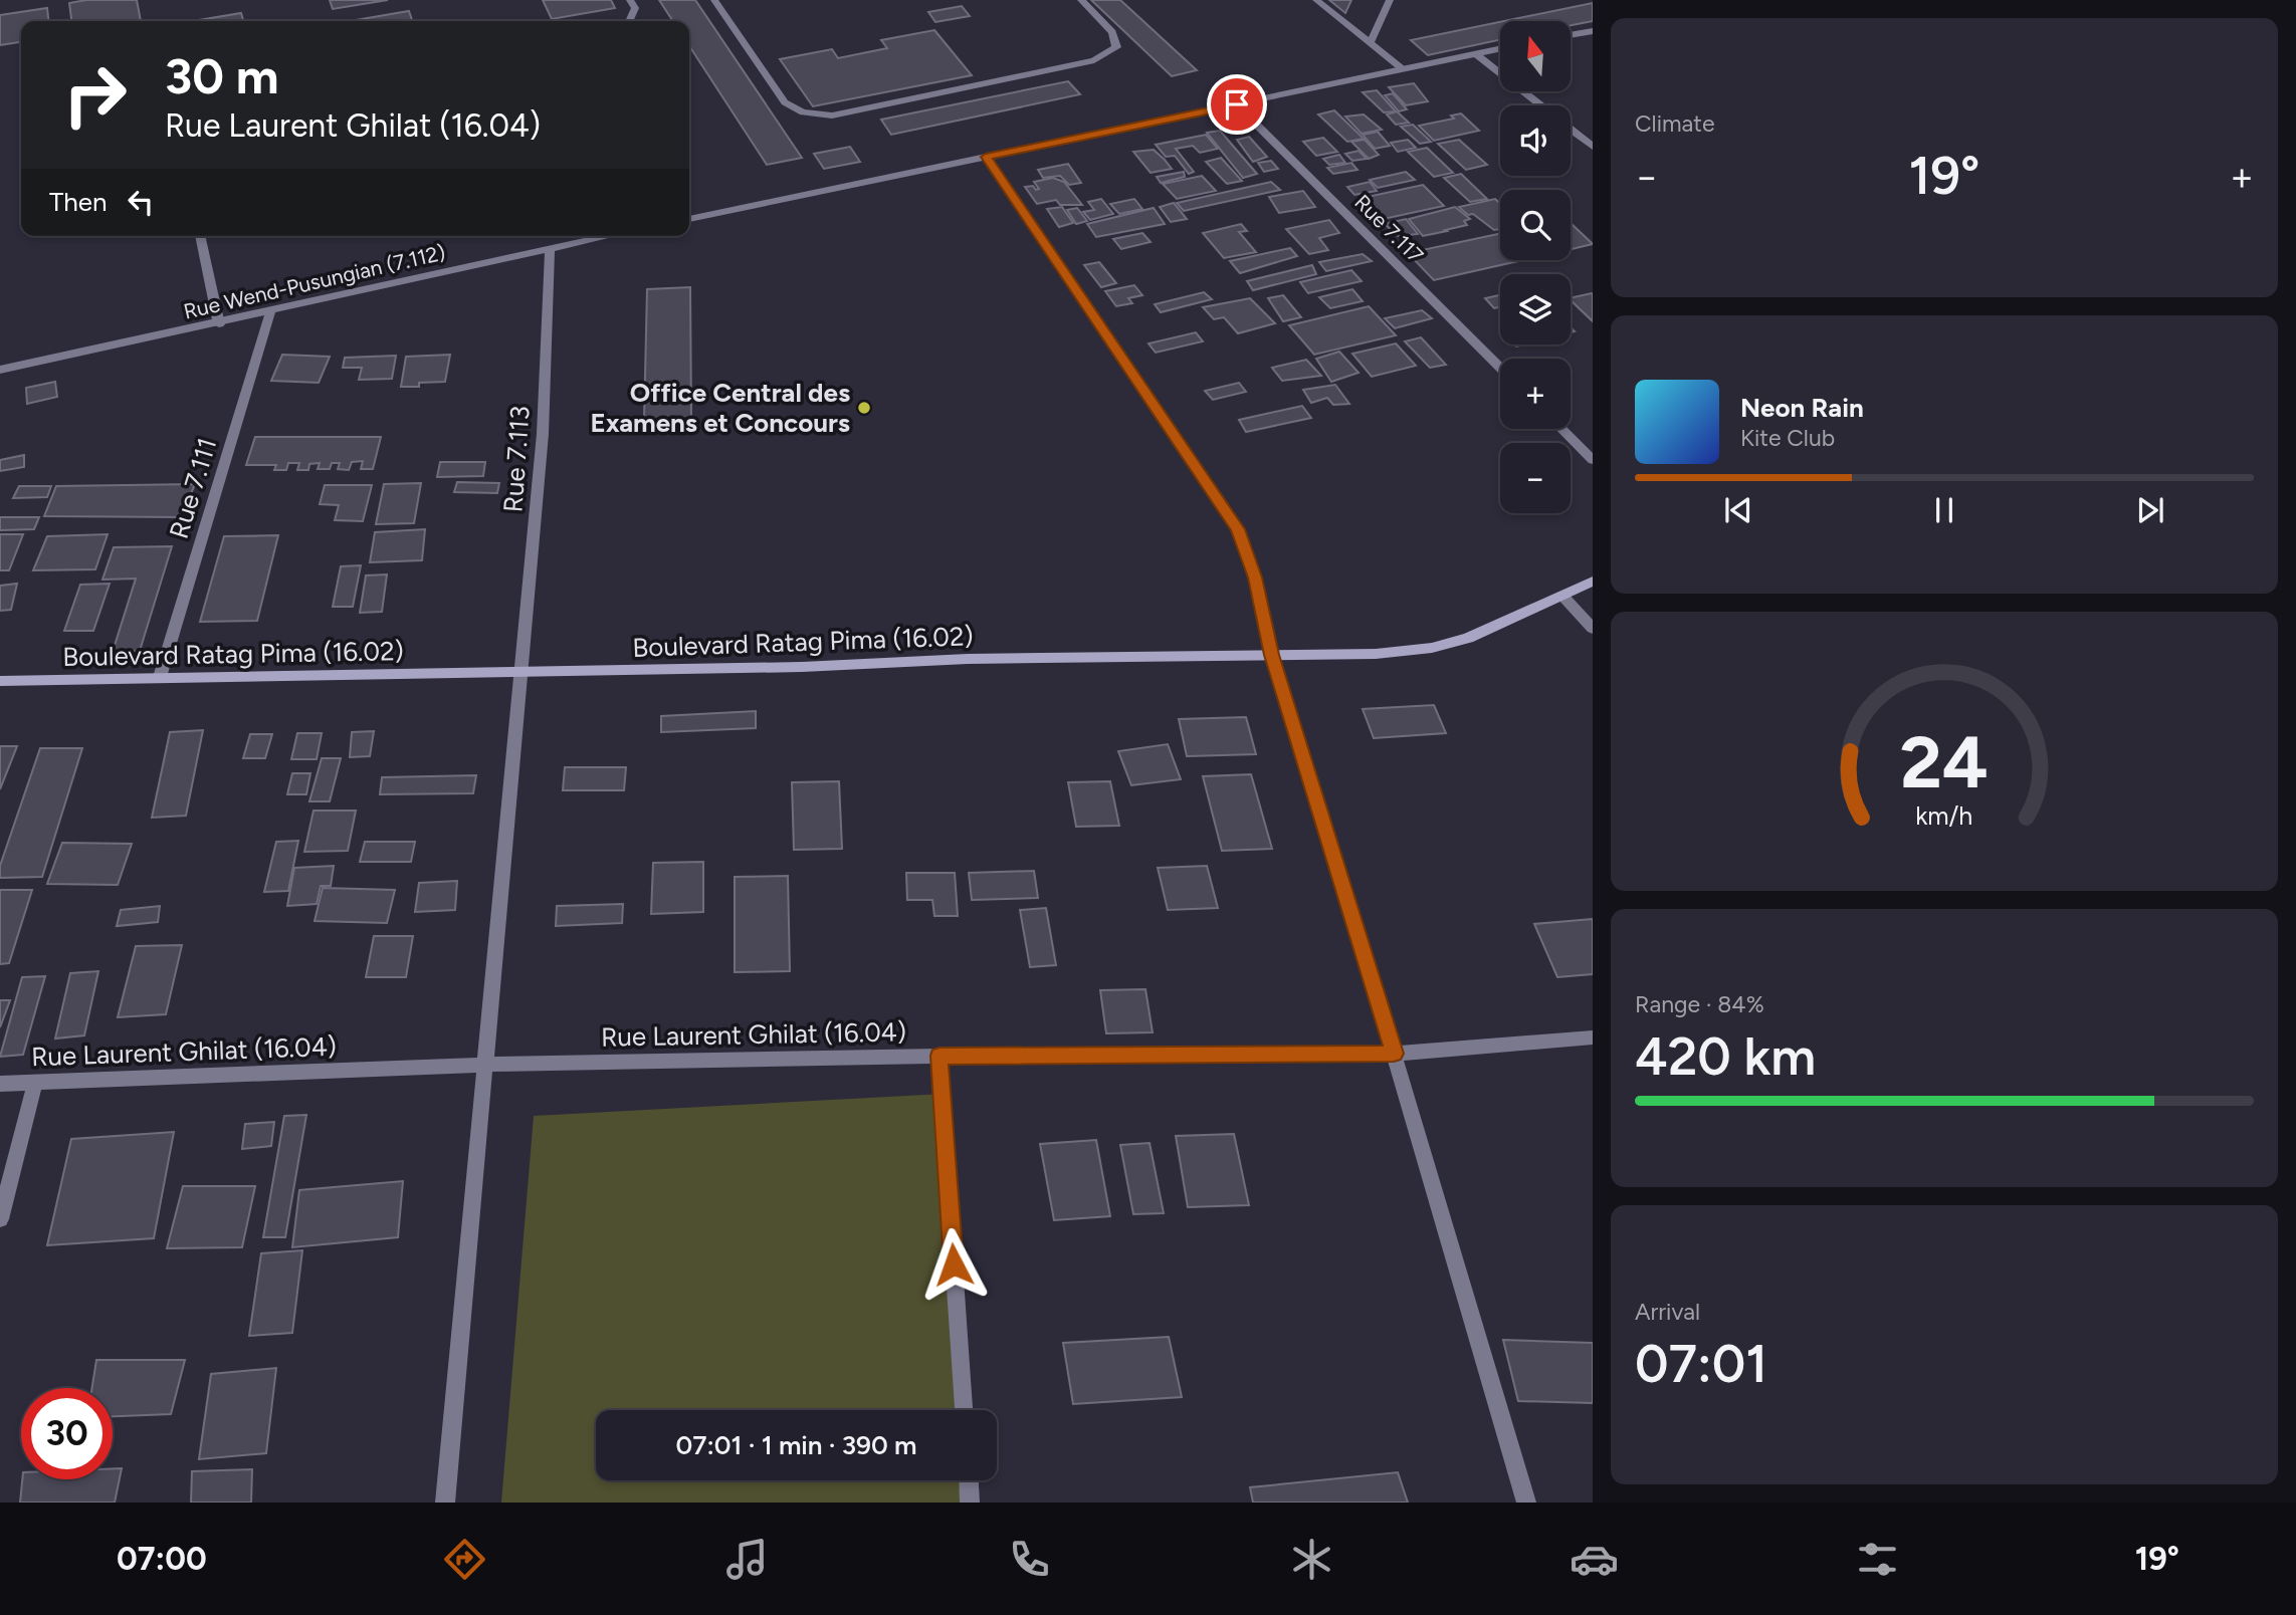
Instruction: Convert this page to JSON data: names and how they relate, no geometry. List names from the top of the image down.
{
  "streets": {
    "street": [
      "Rue 7.117",
      "Rue Wend-Pusungian (7.112)",
      "Rue 7.113",
      "Rue 7.111",
      "Boulevard Ratag Pima (16.02)",
      "Rue Laurent Ghilat (16.04)"
    ]
  },
  "crossings": [
    ["Rue Wend-Pusungian (7.112)", "Rue 7.113"],
    ["Rue Wend-Pusungian (7.112)", "Rue 7.111"],
    ["Rue 7.113", "Boulevard Ratag Pima (16.02)"],
    ["Rue 7.113", "Rue Laurent Ghilat (16.04)"],
    ["Rue 7.111", "Boulevard Ratag Pima (16.02)"]
  ],
  "places": ["Office Central des Examens et Concours"],
  "north": "top",
  "page": {
    "tile": [
      "Climate",
      ["Range · 84%", "420 km"],
      ["Arrival", "07:01"]
    ],
    "map_buttons": ["+", "−"],
    "turn": ["30 m", "Rue Laurent Ghilat (16.04)"],
    "heat": ["−", "19°", "+"],
    "then": "Then",
    "song": ["Neon Rain", "Kite Club"],
    "limit": "30",
    "trip": "07:01 · 1 min · 390 m",
    "tabs": ["07:00", "19°"],
    "gauge": ["24", "km/h"]
  }
}
